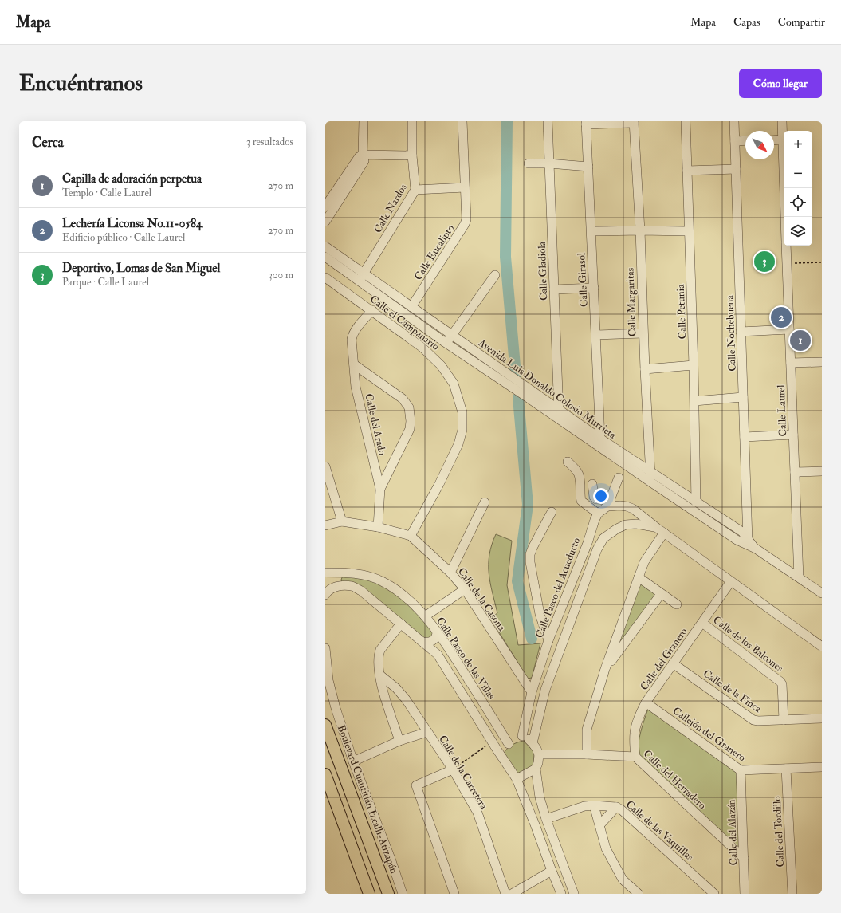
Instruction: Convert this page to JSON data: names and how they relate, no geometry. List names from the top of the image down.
{
  "streets": {
    "main road": ["Boulevard Cuautitlán Izcalli-Atizapán"],
    "street": [
      "Calle Nardos",
      "Calle Eucalipto",
      "Calle Gladiola",
      "Calle Girasol",
      "Calle Margaritas",
      "Calle Petunia",
      "Calle el Campanario",
      "Calle Nochebuena",
      "Avenida Luis Donaldo Colosio Murrieta",
      "Calle Laurel",
      "Calle del Arado",
      "Calle Paseo del Acueducto",
      "Calle de la Casona",
      "Calle de los Balcones",
      "Calle Paseo de las Villas",
      "Calle del Granero",
      "Calle de la Finca",
      "Callejón del Granero",
      "Calle de la Carretera",
      "Calle del Herradero",
      "Calle de las Vaquillas",
      "Calle del Tordillo",
      "Calle del Alazán"
    ]
  },
  "crossings": [
    ["Calle Nardos", "Avenida Luis Donaldo Colosio Murrieta"],
    ["Calle Eucalipto", "Avenida Luis Donaldo Colosio Murrieta"],
    ["Calle Gladiola", "Avenida Luis Donaldo Colosio Murrieta"],
    ["Calle Girasol", "Avenida Luis Donaldo Colosio Murrieta"],
    ["Calle Margaritas", "Avenida Luis Donaldo Colosio Murrieta"],
    ["Calle Petunia", "Avenida Luis Donaldo Colosio Murrieta"],
    ["Calle el Campanario", "Calle del Arado"],
    ["Calle el Campanario", "Calle de la Casona"],
    ["Calle Nochebuena", "Avenida Luis Donaldo Colosio Murrieta"],
    ["Avenida Luis Donaldo Colosio Murrieta", "Calle Laurel"],
    ["Calle del Arado", "Calle de la Casona"],
    ["Calle Paseo del Acueducto", "Calle de la Casona"],
    ["Calle Paseo del Acueducto", "Calle Paseo de las Villas"],
    ["Calle Paseo del Acueducto", "Calle del Herradero"],
    ["Calle de los Balcones", "Calle del Granero"],
    ["Calle de los Balcones", "Calle de la Finca"],
    ["Calle Paseo de las Villas", "Calle del Herradero"],
    ["Calle del Granero", "Calle de la Finca"],
    ["Calle del Granero", "Callejón del Granero"],
    ["Calle del Granero", "Calle del Herradero"],
    ["Callejón del Granero", "Calle del Tordillo"],
    ["Callejón del Granero", "Calle del Alazán"],
    ["Calle del Herradero", "Calle del Alazán"]
  ],
  "north": "bottom right",
  "page": {
    "header": "Mapa",
    "nav": ["Mapa", "Capas", "Compartir"],
    "buttons": "Cómo llegar",
    "title": "Encuéntranos",
    "heading": ["Cerca", "3 resultados"],
    "map_buttons": ["+", "−"],
    "list": [
      {
        "mark": "1",
        "name": "Capilla de adoración perpetua",
        "note": "Templo · Calle Laurel",
        "value": "270 m"
      },
      {
        "mark": "2",
        "name": "Lechería Liconsa No.11-0584",
        "note": "Edificio público · Calle Laurel",
        "value": "270 m"
      },
      {
        "mark": "3",
        "name": "Deportivo, Lomas de San Miguel",
        "note": "Parque · Calle Laurel",
        "value": "300 m"
      }
    ],
    "pins": ["3", "2", "1"]
  }
}
